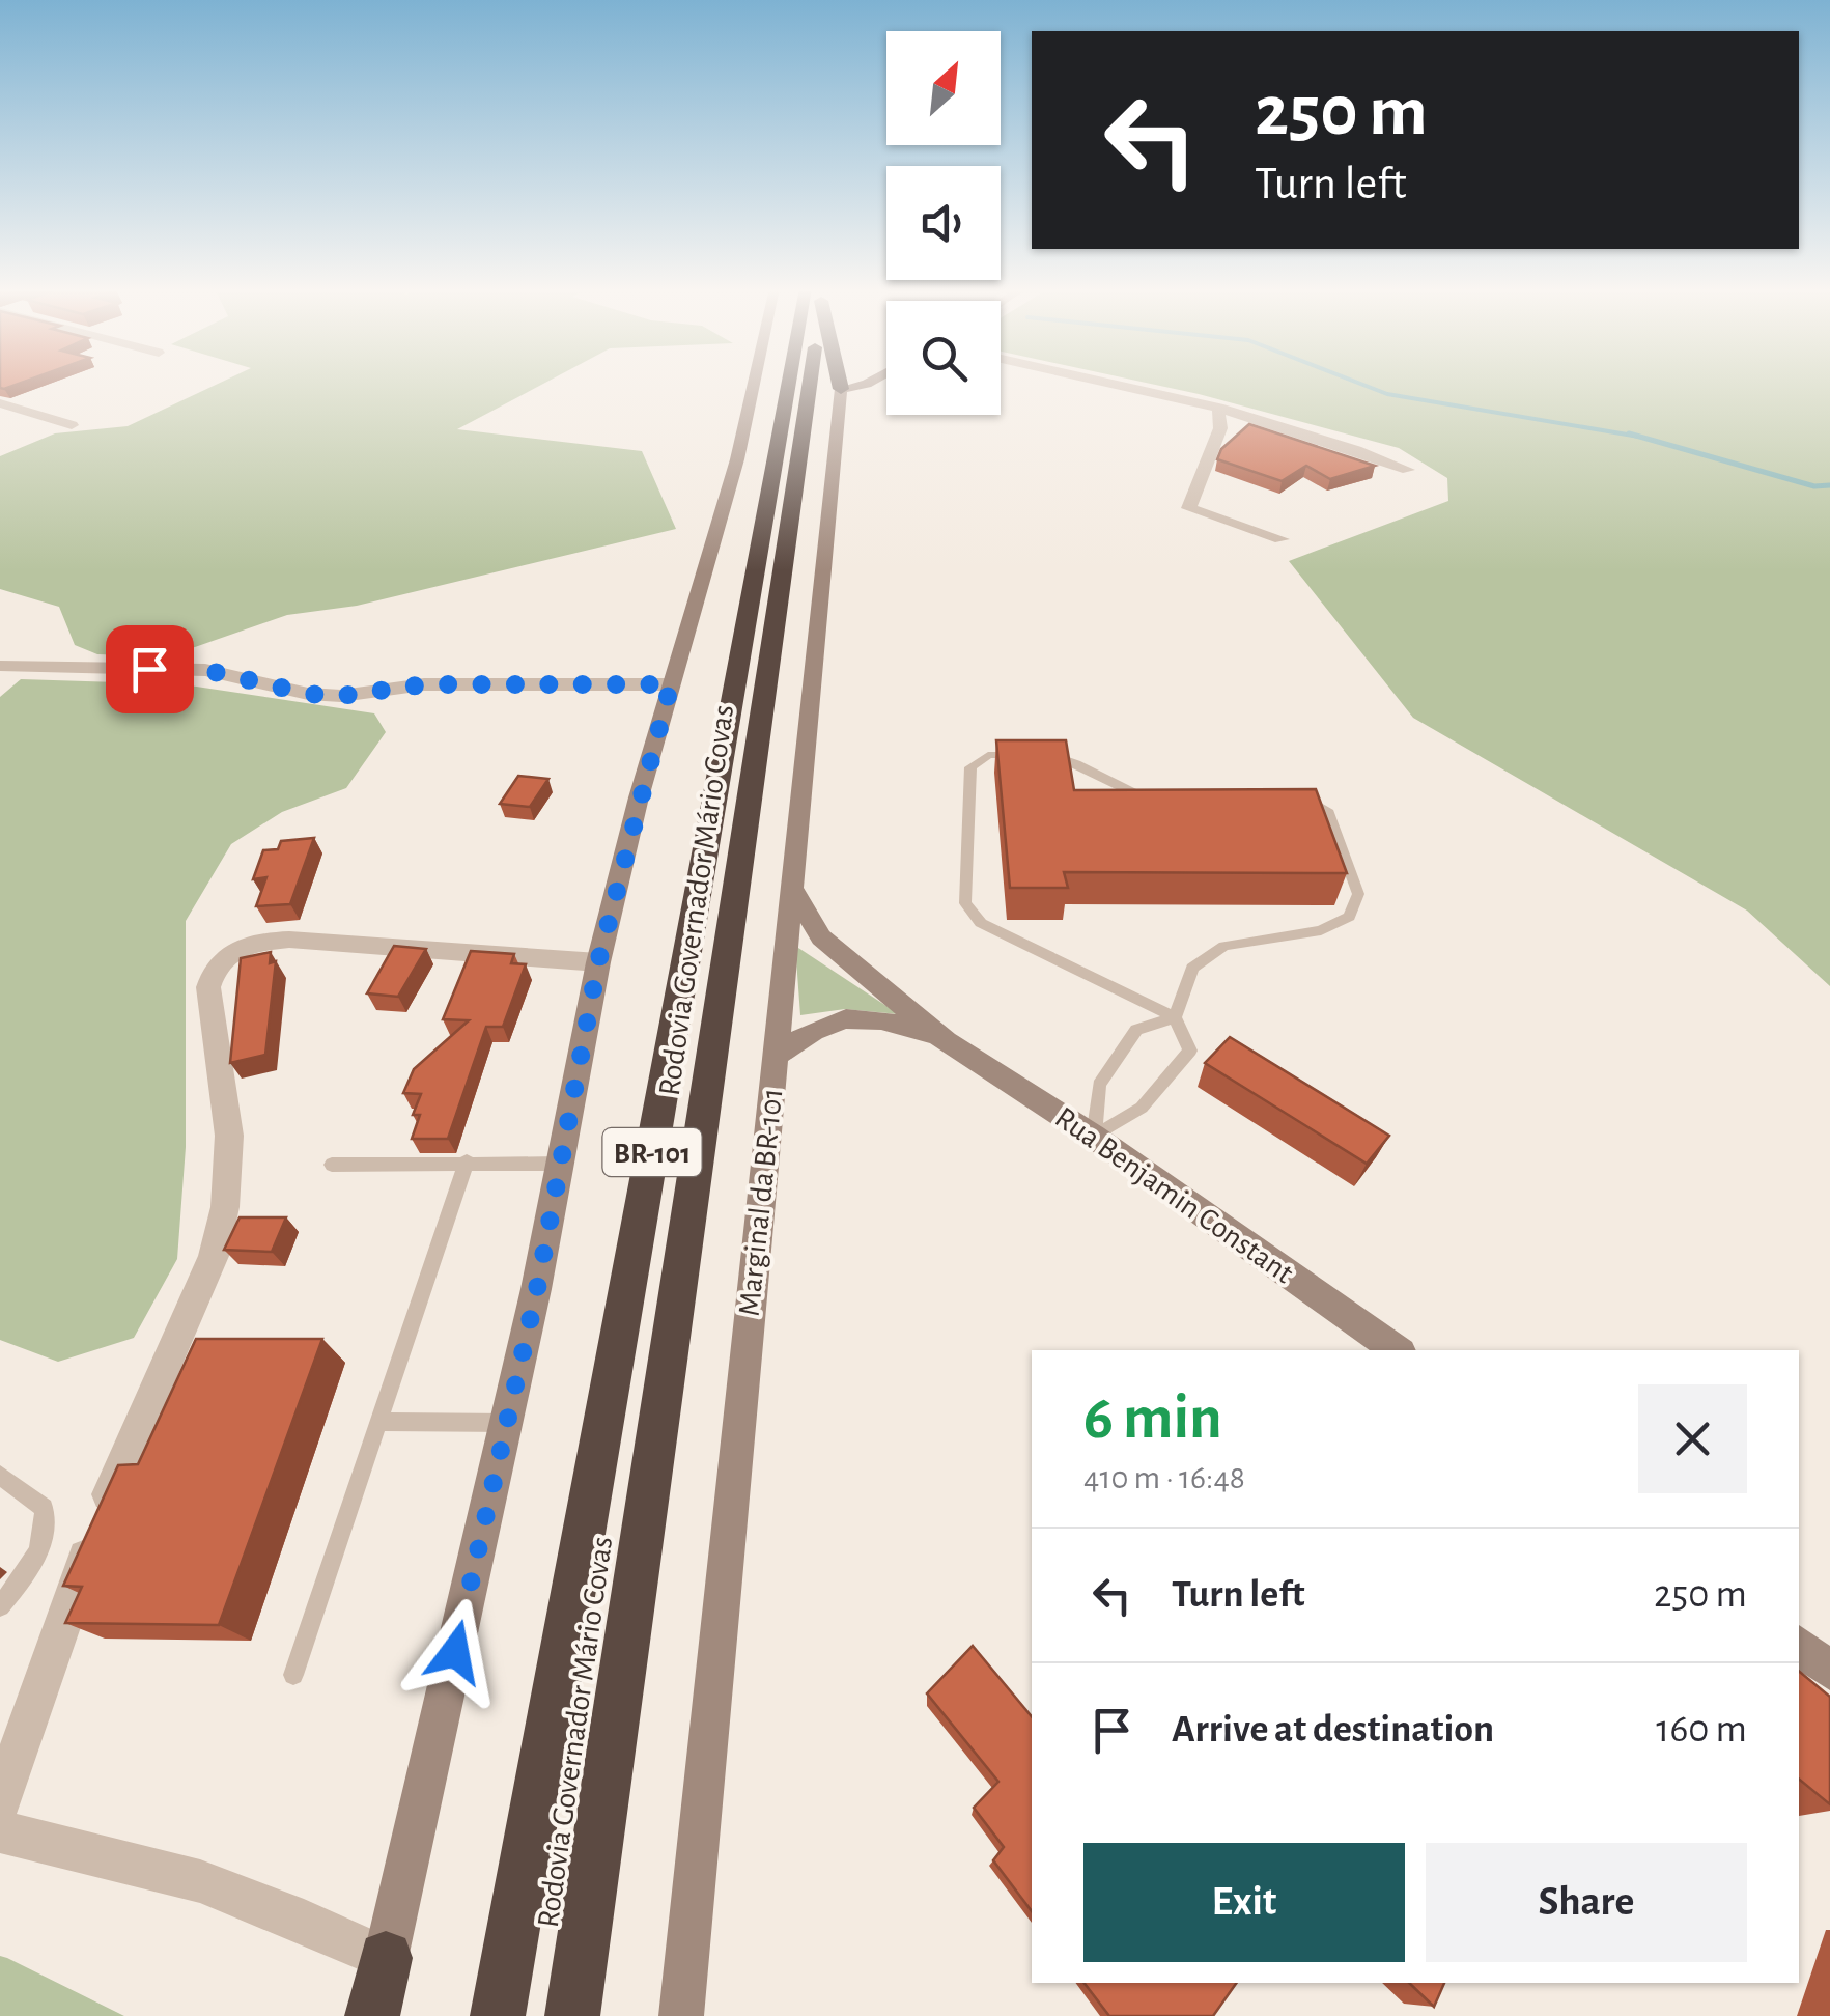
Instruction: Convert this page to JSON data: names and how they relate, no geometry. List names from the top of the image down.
{
  "streets": {
    "highway": ["Rodovia Governador Mário Covas", "BR-101"],
    "main road": ["Rua Benjamin Constant", "Marginal da BR-101"]
  },
  "crossings": [
    ["Rua Benjamin Constant", "Marginal da BR-101"]
  ],
  "north": "top right",
  "page": {
    "turn": ["250 m", "Turn left"],
    "heading": ["6 min", "410 m · 16:48"],
    "list": [
      {
        "name": "Turn left",
        "value": "250 m"
      },
      {
        "name": "Arrive at destination",
        "value": "160 m"
      }
    ],
    "buttons": ["Exit", "Share"]
  }
}
